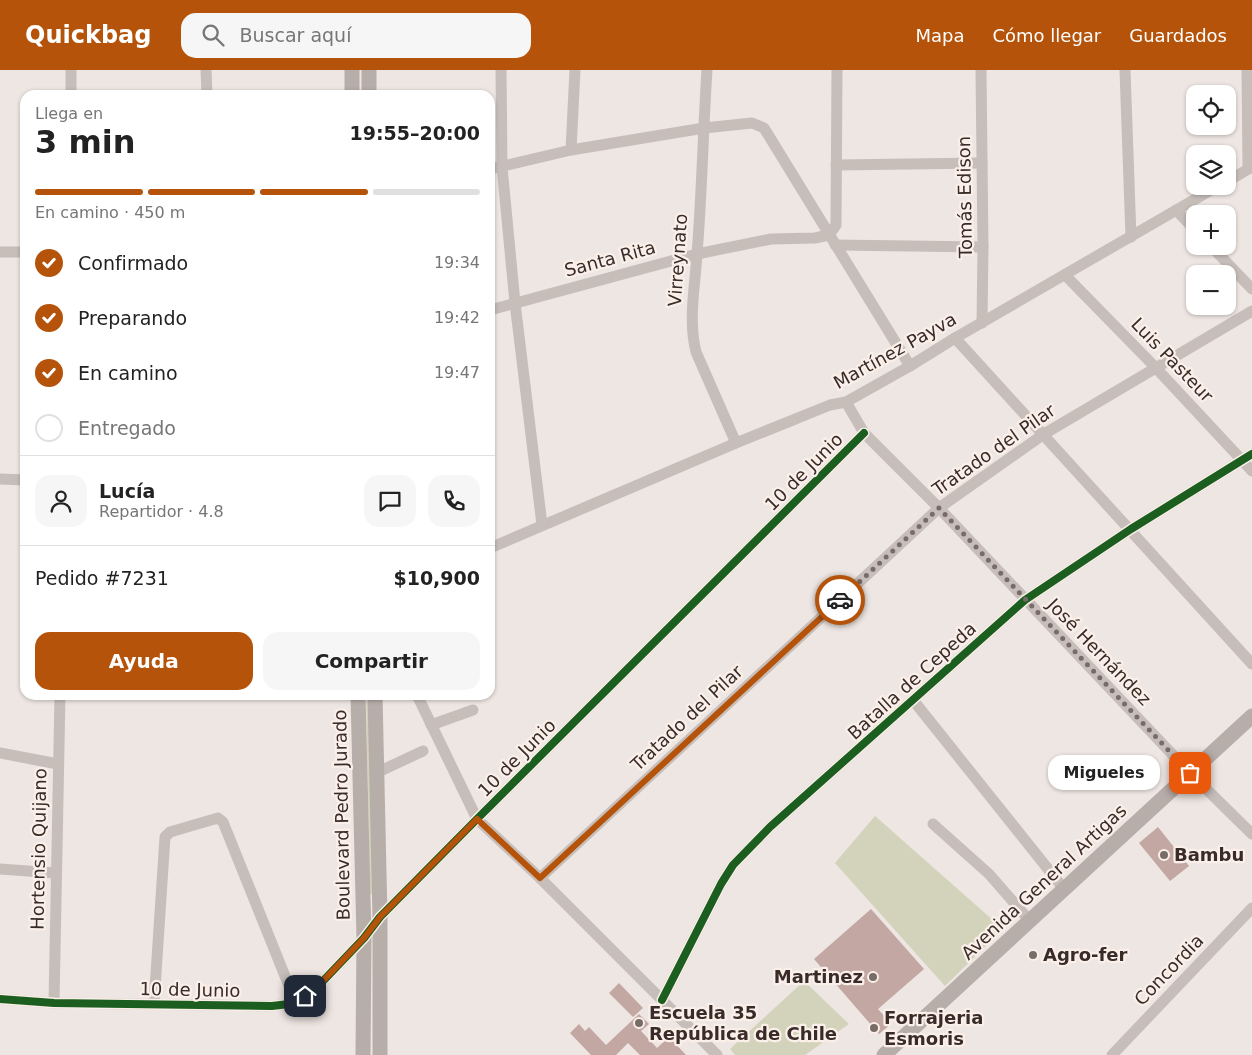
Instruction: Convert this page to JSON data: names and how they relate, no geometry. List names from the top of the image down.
{
  "streets": {
    "main road": ["Boulevard Pedro Jurado", "Avenida General Artigas"],
    "street": [
      "Tomás Edison",
      "Santa Rita",
      "Virreynato",
      "Martínez Payva",
      "Luis Pasteur",
      "Tratado del Pilar",
      "10 de Junio",
      "José Hernández",
      "Batalla de Cepeda",
      "Hortensio Quijano",
      "Concordia"
    ]
  },
  "crossings": [
    ["Tomás Edison", "Martínez Payva"],
    ["Santa Rita", "Virreynato"],
    ["Virreynato", "Martínez Payva"],
    ["Martínez Payva", "Luis Pasteur"],
    ["Martínez Payva", "José Hernández"],
    ["Luis Pasteur", "Tratado del Pilar"],
    ["Luis Pasteur", "Batalla de Cepeda"],
    ["Tratado del Pilar", "José Hernández"],
    ["10 de Junio", "José Hernández"],
    ["10 de Junio", "Boulevard Pedro Jurado"],
    ["10 de Junio", "Hortensio Quijano"],
    ["José Hernández", "Batalla de Cepeda"],
    ["José Hernández", "Avenida General Artigas"]
  ],
  "places": [
    "Migueles",
    "Bambu",
    "Agro-fer",
    "Martinez",
    "Escuela 35 República de Chile",
    "Forrajeria Esmoris"
  ],
  "page": {
    "header": "Quickbag",
    "search": "Buscar aquí",
    "nav": ["Mapa", "Cómo llegar", "Guardados"],
    "map_buttons": ["+", "−"],
    "heading": ["3 min", "Llega en", "19:55–20:00"],
    "panel": [
      "Lucía",
      "Repartidor · 4.8",
      "Pedido #7231",
      "$10,900"
    ],
    "bar": "En camino · 450 m",
    "list": [
      ["Confirmado", "19:34"],
      ["Preparando", "19:42"],
      ["En camino", "19:47"],
      "Entregado"
    ],
    "buttons": ["Ayuda", "Compartir"],
    "bubble": "Migueles"
  }
}
